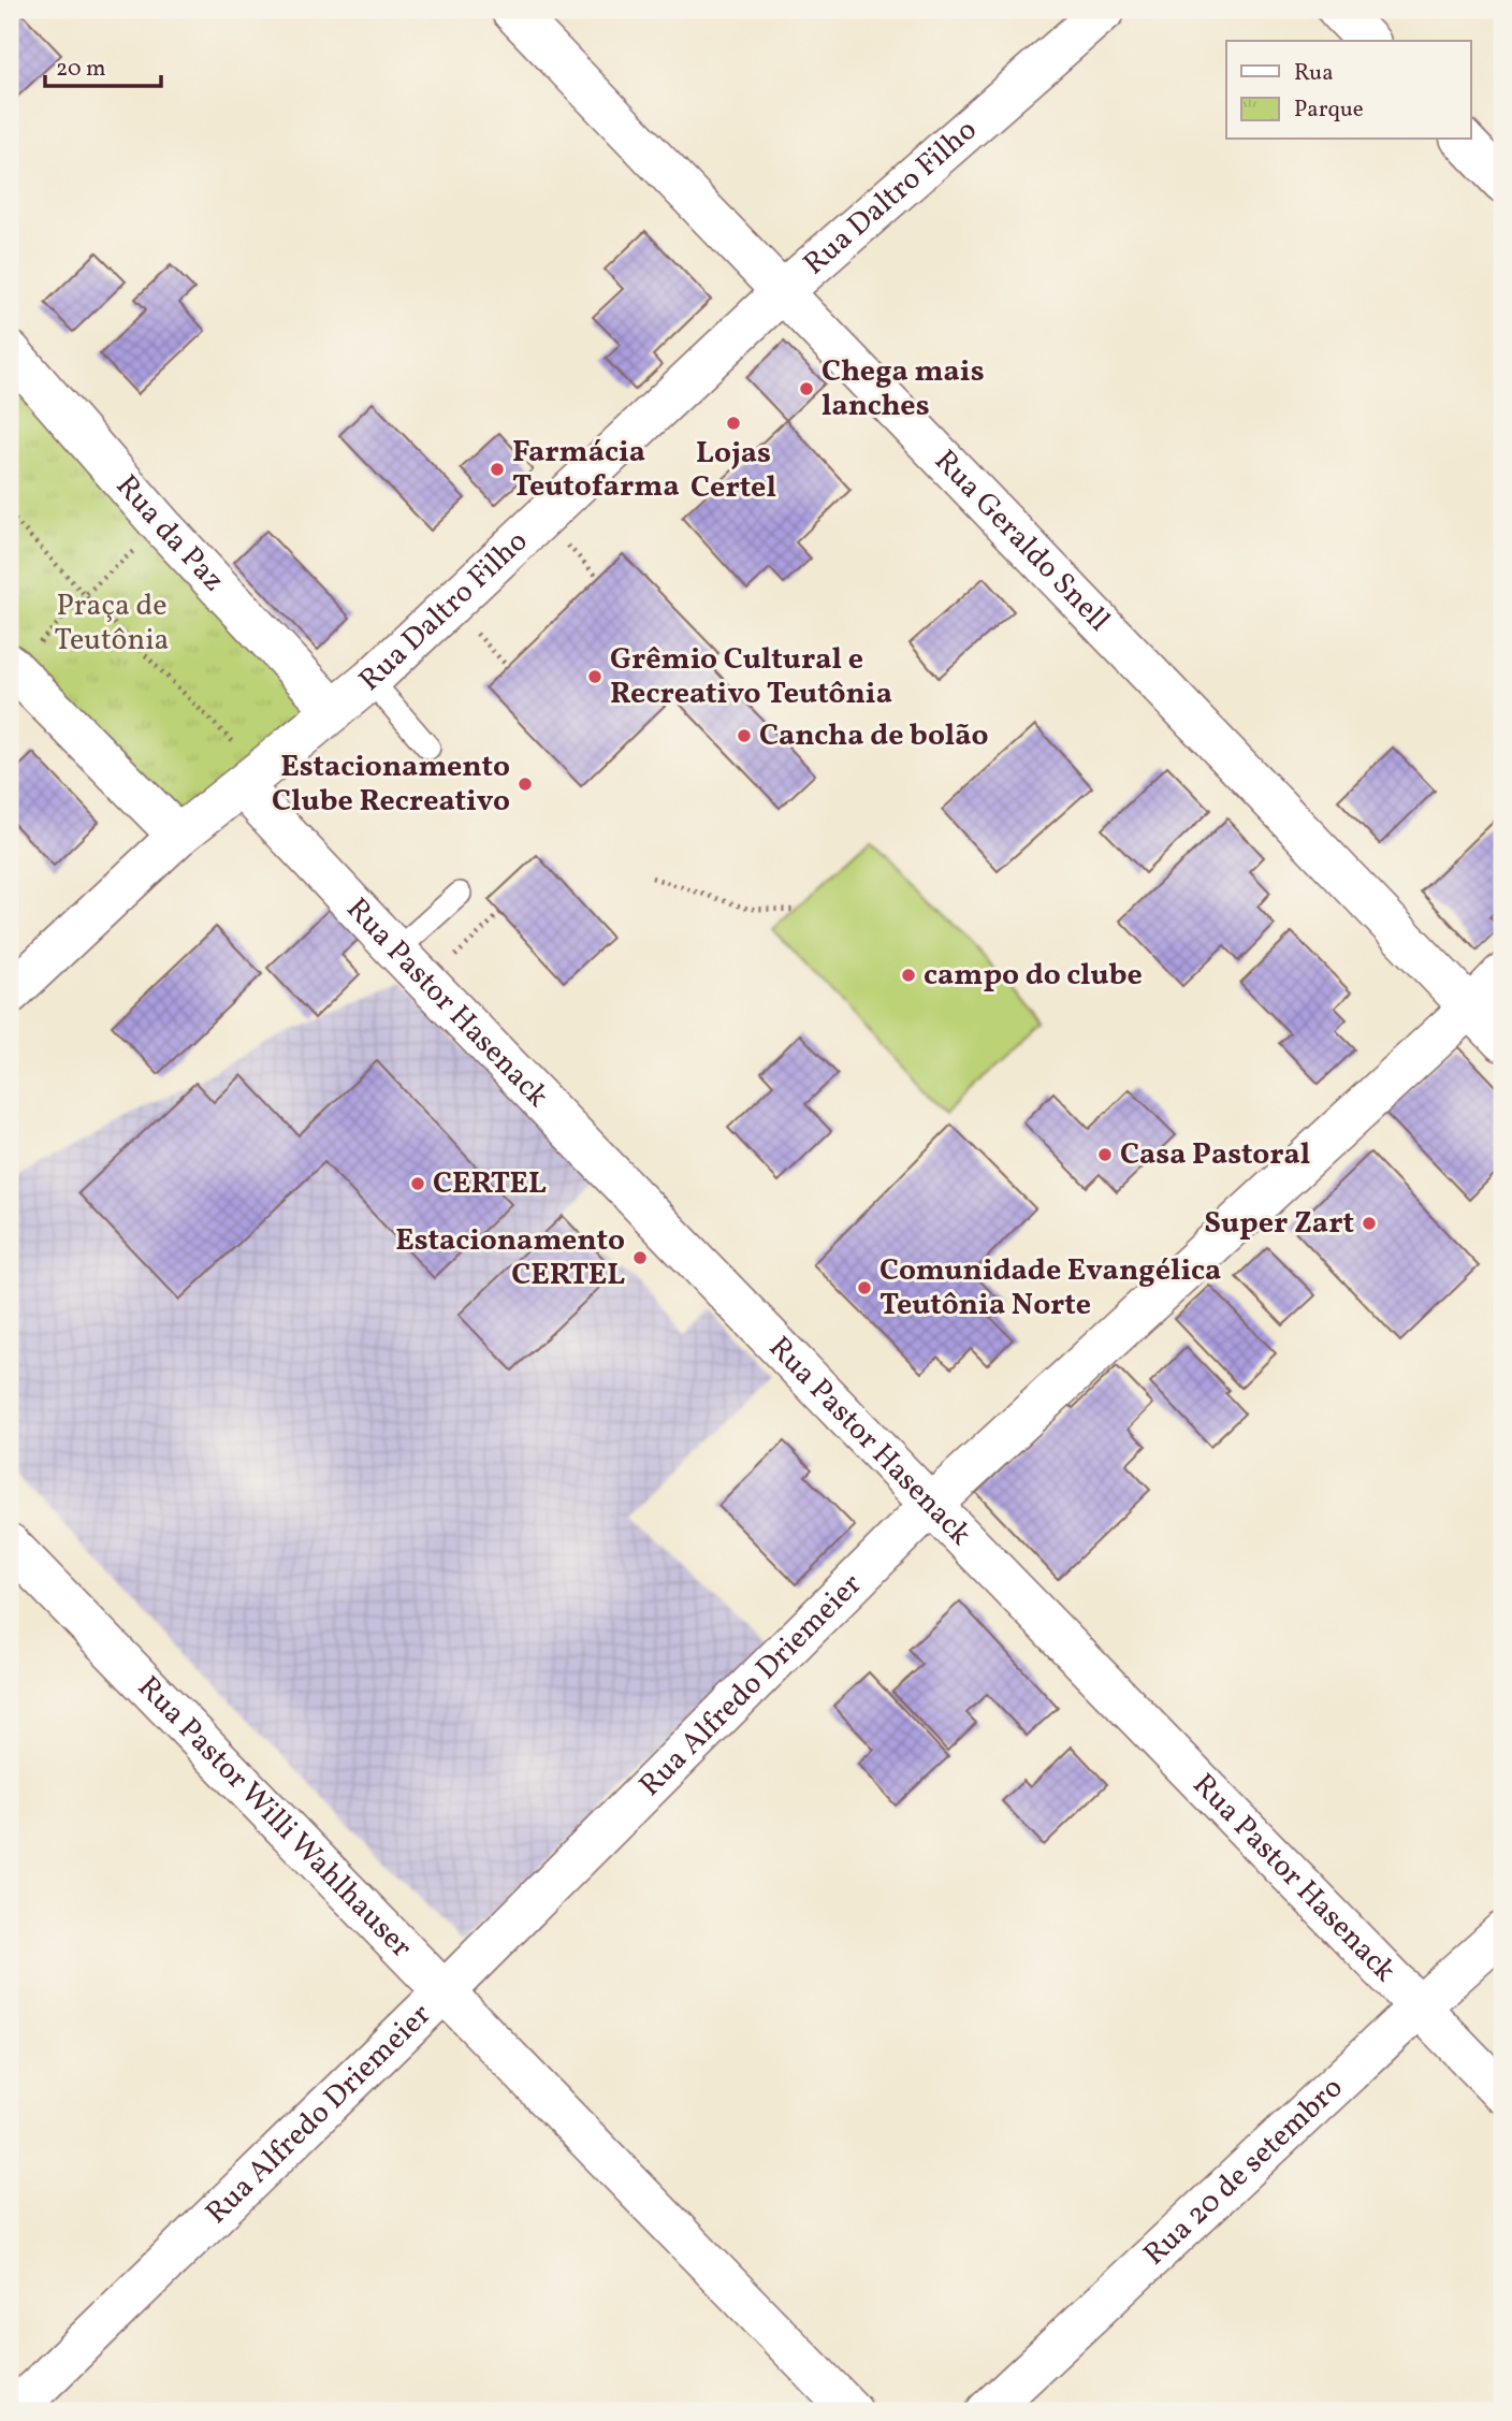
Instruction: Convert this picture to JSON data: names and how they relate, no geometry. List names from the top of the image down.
{
  "streets": {
    "street": [
      "Rua Daltro Filho",
      "Rua da Paz",
      "Rua Geraldo Snell",
      "Rua Pastor Hasenack",
      "Rua Alfredo Driemeier",
      "Rua Pastor Willi Wahlhauser",
      "Rua 20 de setembro"
    ]
  },
  "crossings": [
    ["Rua Daltro Filho", "Rua da Paz"],
    ["Rua Daltro Filho", "Rua Geraldo Snell"],
    ["Rua Daltro Filho", "Rua Pastor Hasenack"],
    ["Rua Geraldo Snell", "Rua Alfredo Driemeier"],
    ["Rua Pastor Hasenack", "Rua Alfredo Driemeier"],
    ["Rua Pastor Hasenack", "Rua 20 de setembro"],
    ["Rua Alfredo Driemeier", "Rua Pastor Willi Wahlhauser"]
  ],
  "parks": ["Praça de Teutônia"],
  "places": [
    "Chega mais lanches",
    "Lojas Certel",
    "Farmácia Teutofarma",
    "Grêmio Cultural e Recreativo Teutônia",
    "Cancha de bolão",
    "Estacionamento Clube Recreativo",
    "campo do clube",
    "Casa Pastoral",
    "CERTEL",
    "Super Zart",
    "Estacionamento CERTEL",
    "Comunidade Evangélica Teutônia Norte"
  ],
  "legend": ["Rua", "Parque"],
  "scale_bar": "20 m"
}
